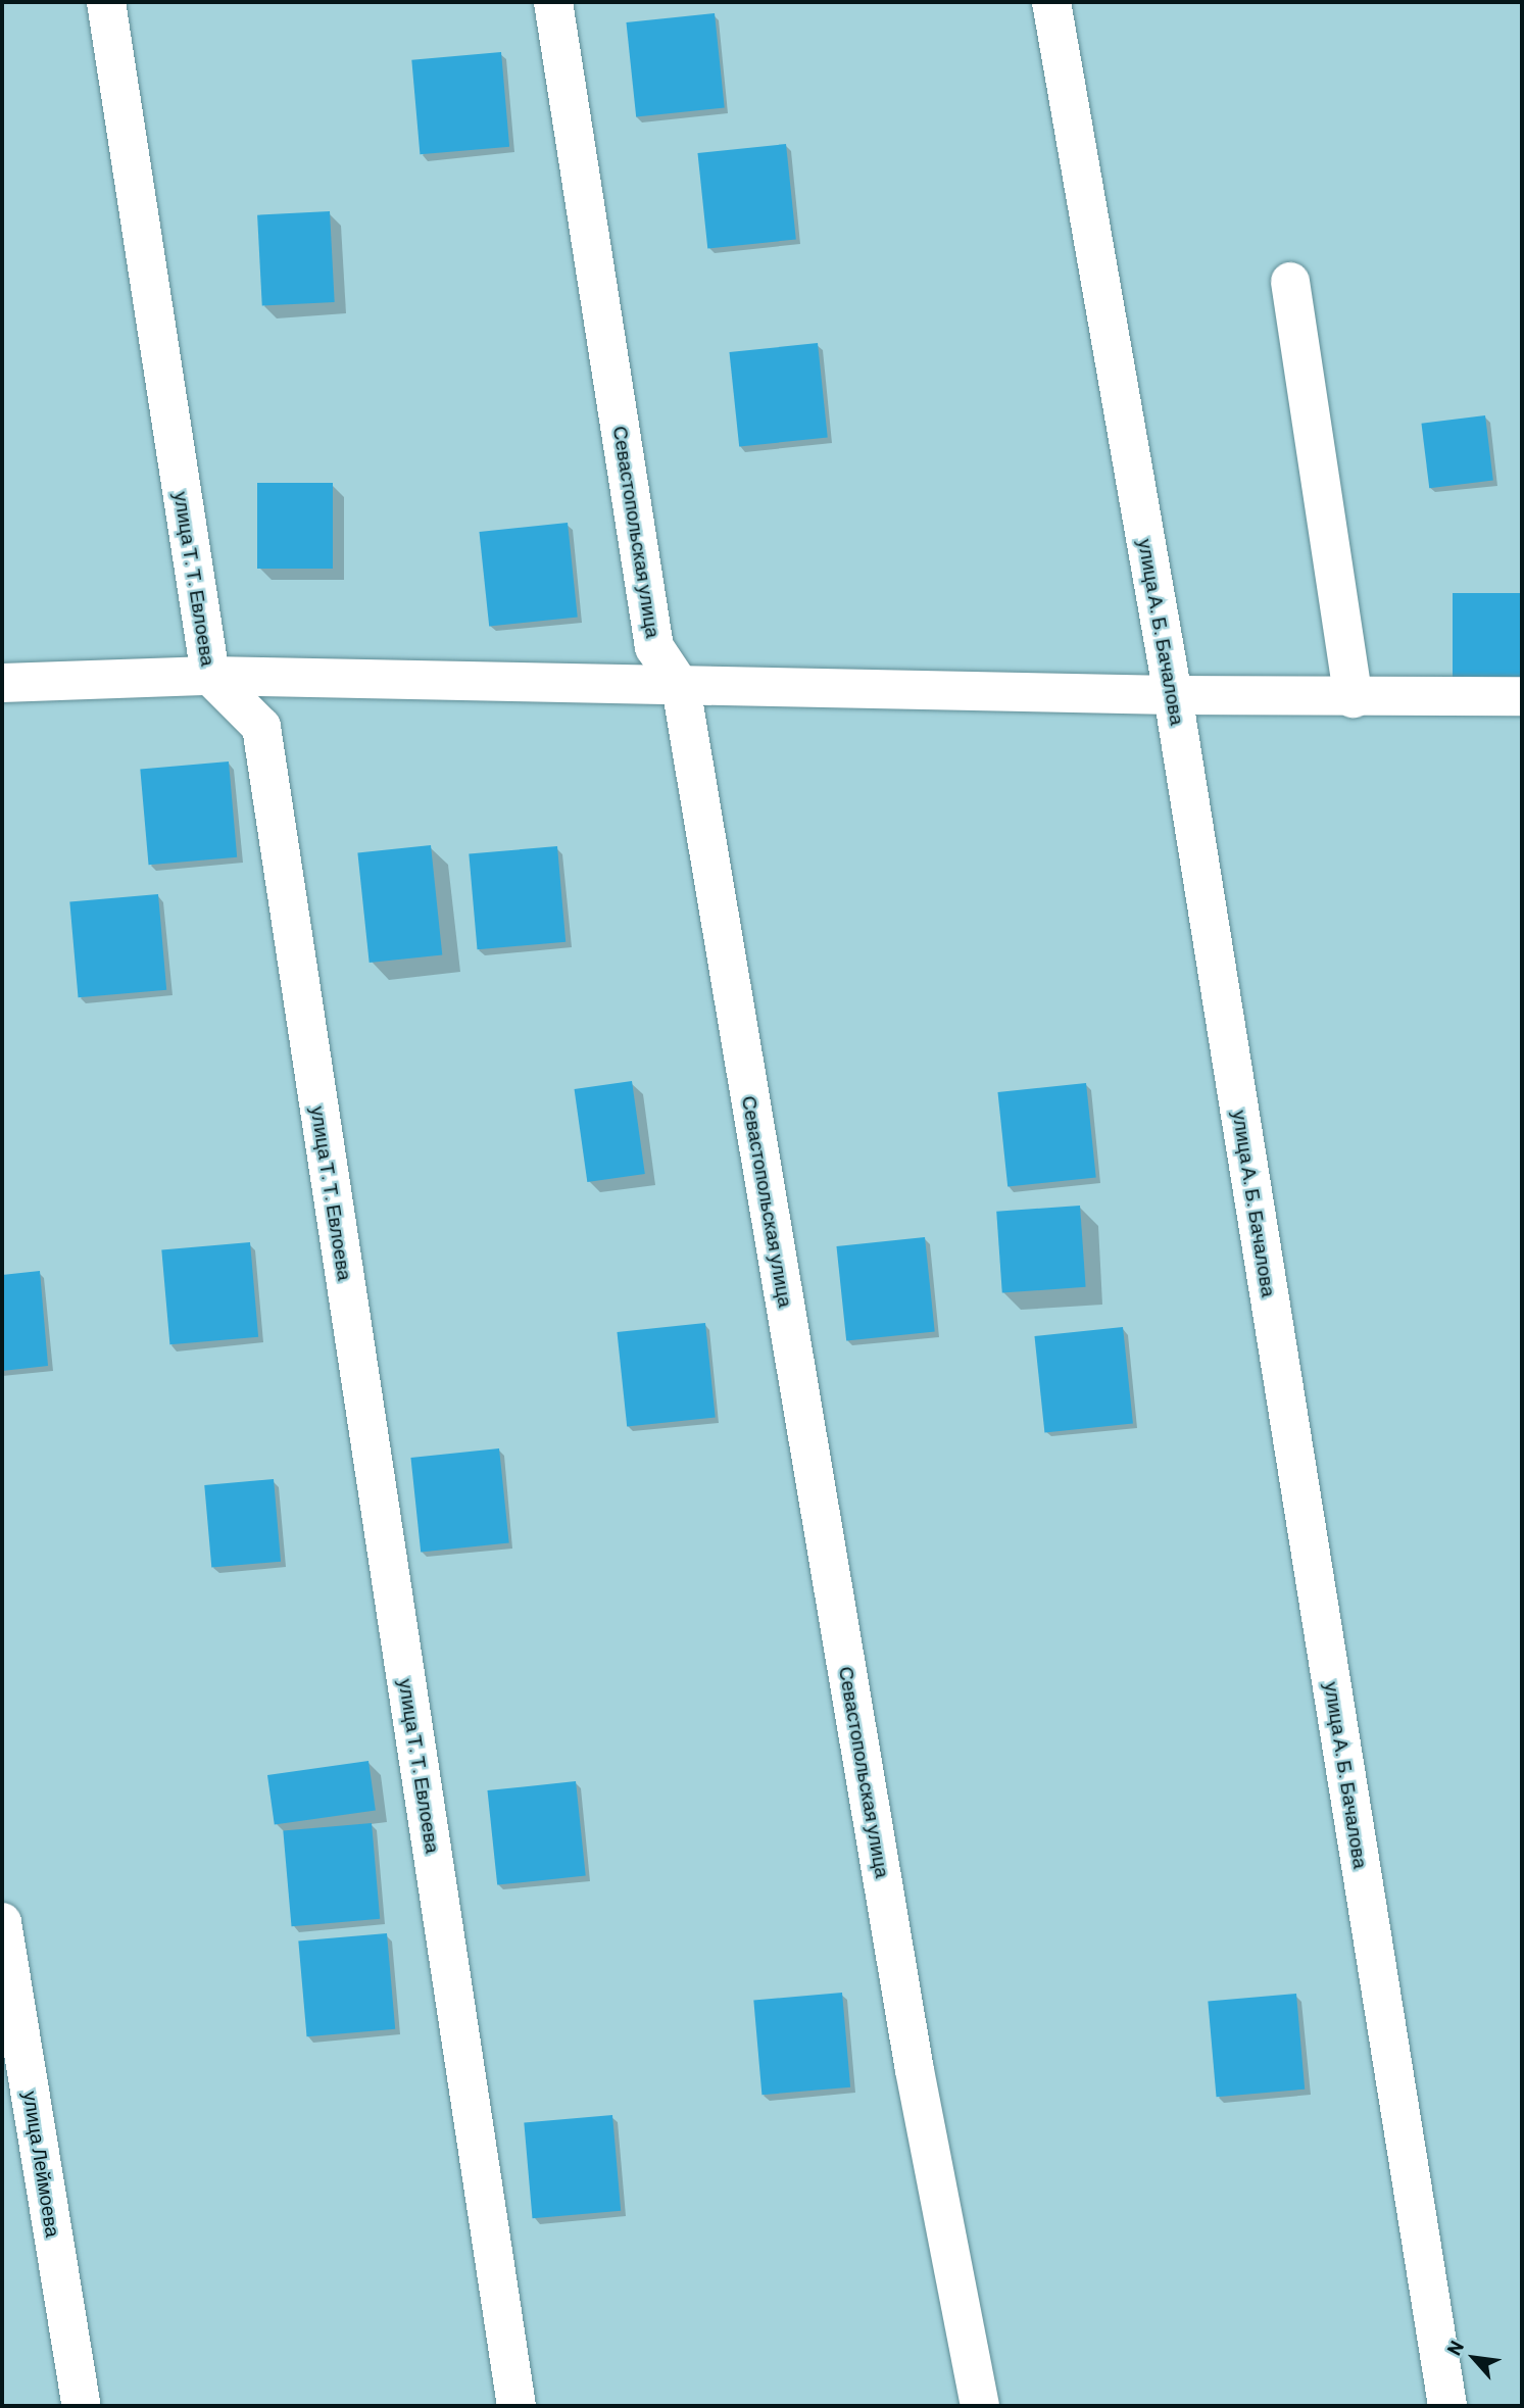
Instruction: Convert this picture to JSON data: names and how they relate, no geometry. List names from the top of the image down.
{
  "streets": {
    "street": [
      "Севастопольская улица",
      "улица Т. Т. Евлоева",
      "улица А. Б. Бачалова",
      "улица Леймоева"
    ]
  },
  "north": "top left"
}
